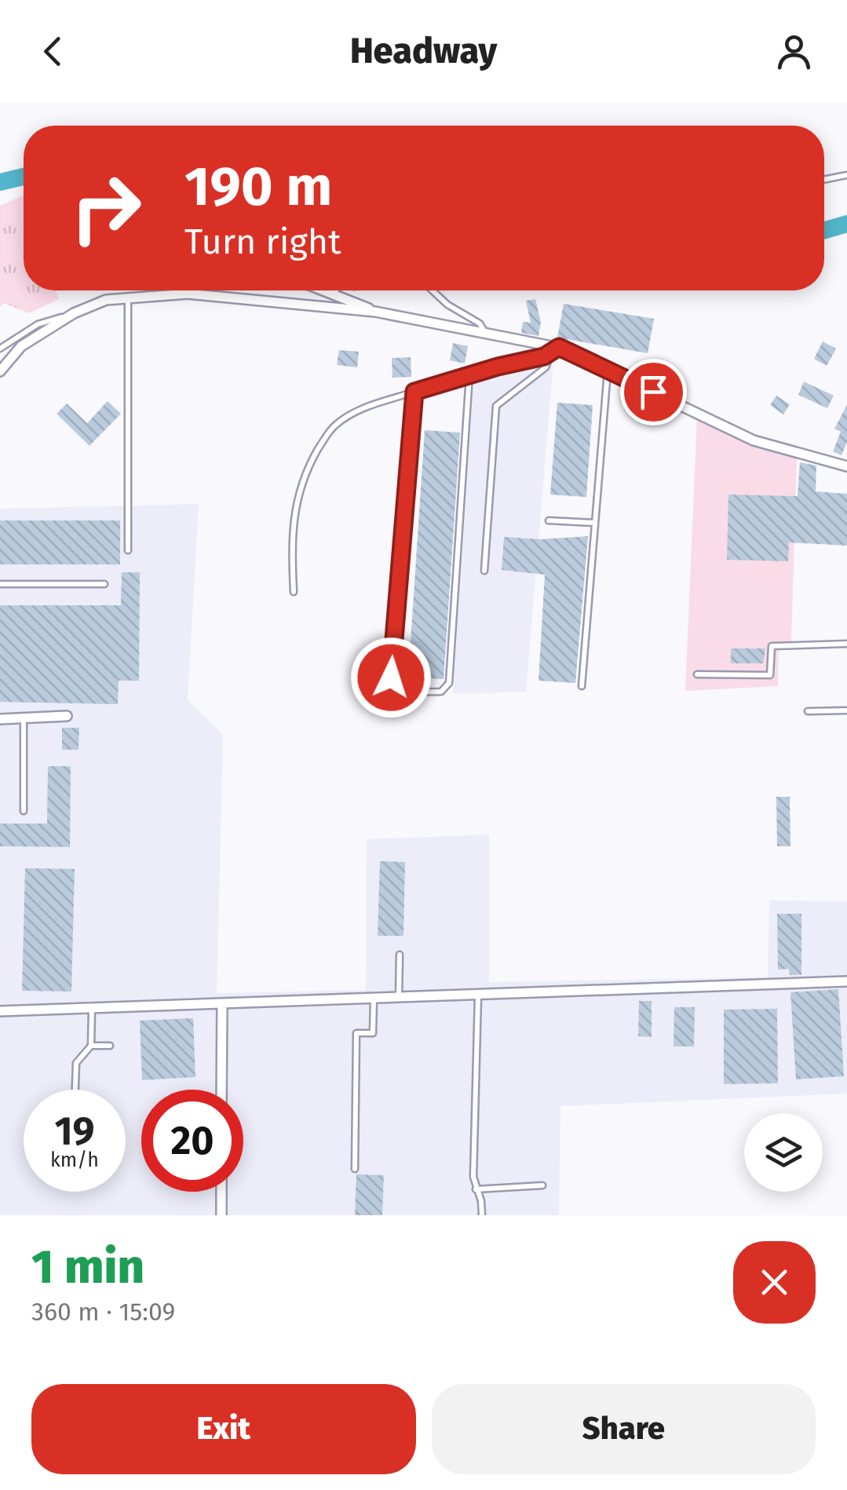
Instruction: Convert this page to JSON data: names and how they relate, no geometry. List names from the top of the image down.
{
  "page": {
    "header": "Headway",
    "turn": ["190 m", "Turn right"],
    "speed": "19 km/h",
    "limit": "20",
    "heading": ["1 min", "360 m · 15:09"],
    "buttons": ["Exit", "Share"]
  }
}
